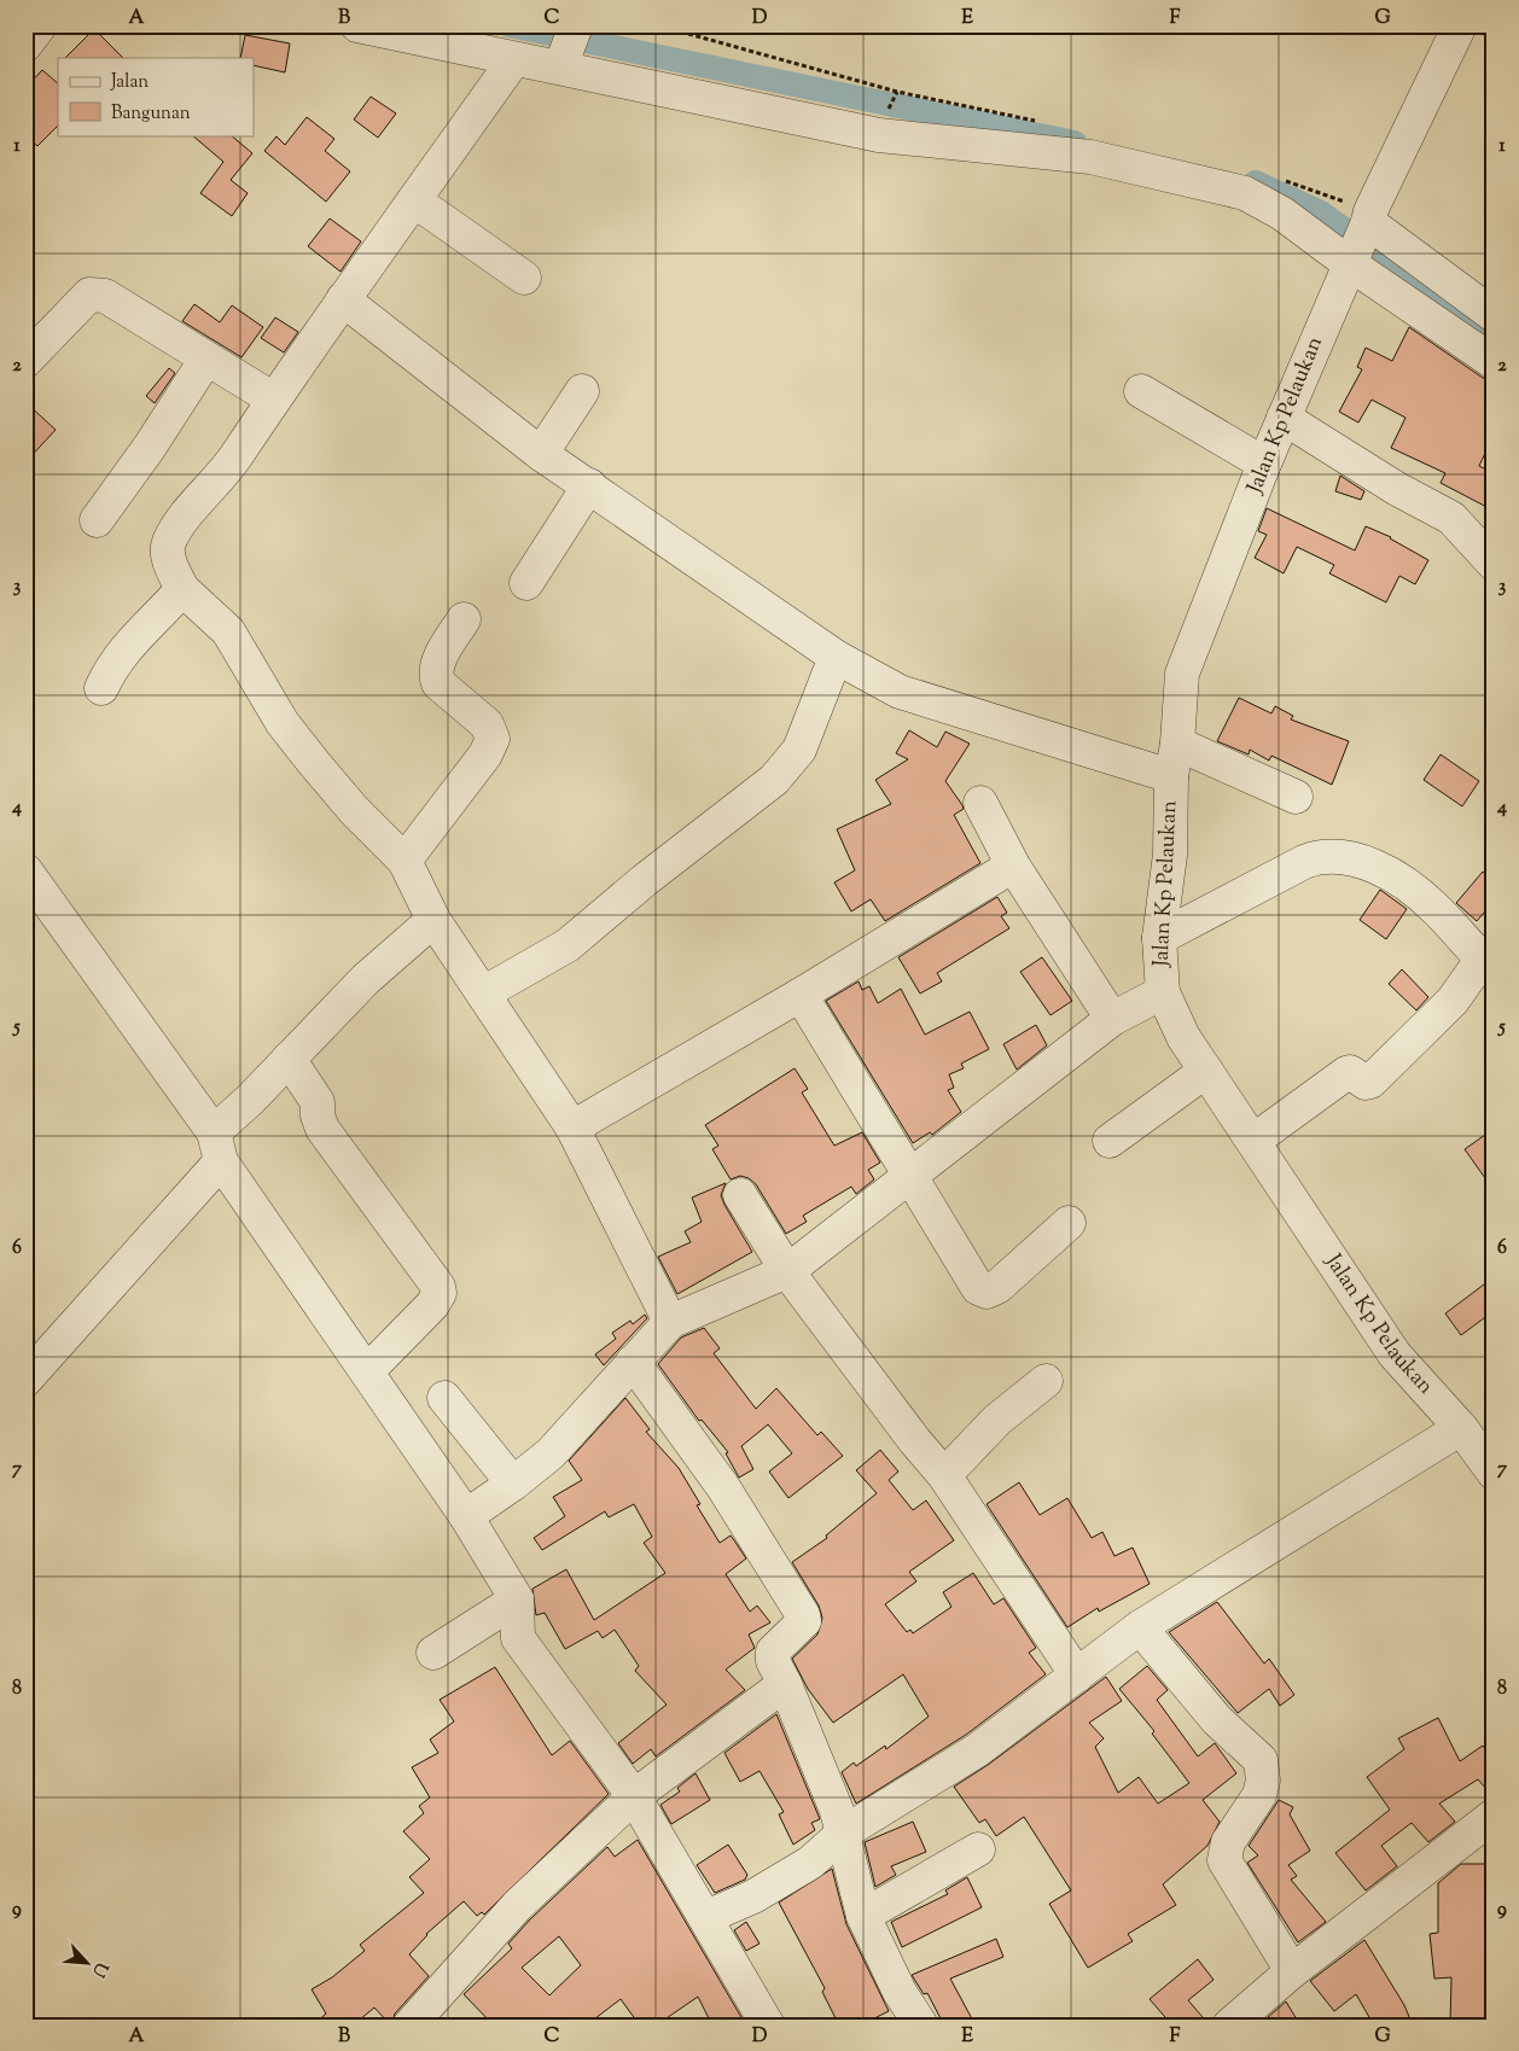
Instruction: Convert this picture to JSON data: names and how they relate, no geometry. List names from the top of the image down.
{
  "streets": {
    "street": ["Jalan Kp Pelaukan"]
  },
  "legend": ["Jalan", "Bangunan"],
  "north": "bottom right",
  "grid": {
    "columns": [
      "A",
      "B",
      "C",
      "D",
      "E",
      "F",
      "G"
    ],
    "rows": [
      "1",
      "2",
      "3",
      "4",
      "5",
      "6",
      "7",
      "8",
      "9"
    ]
  }
}
